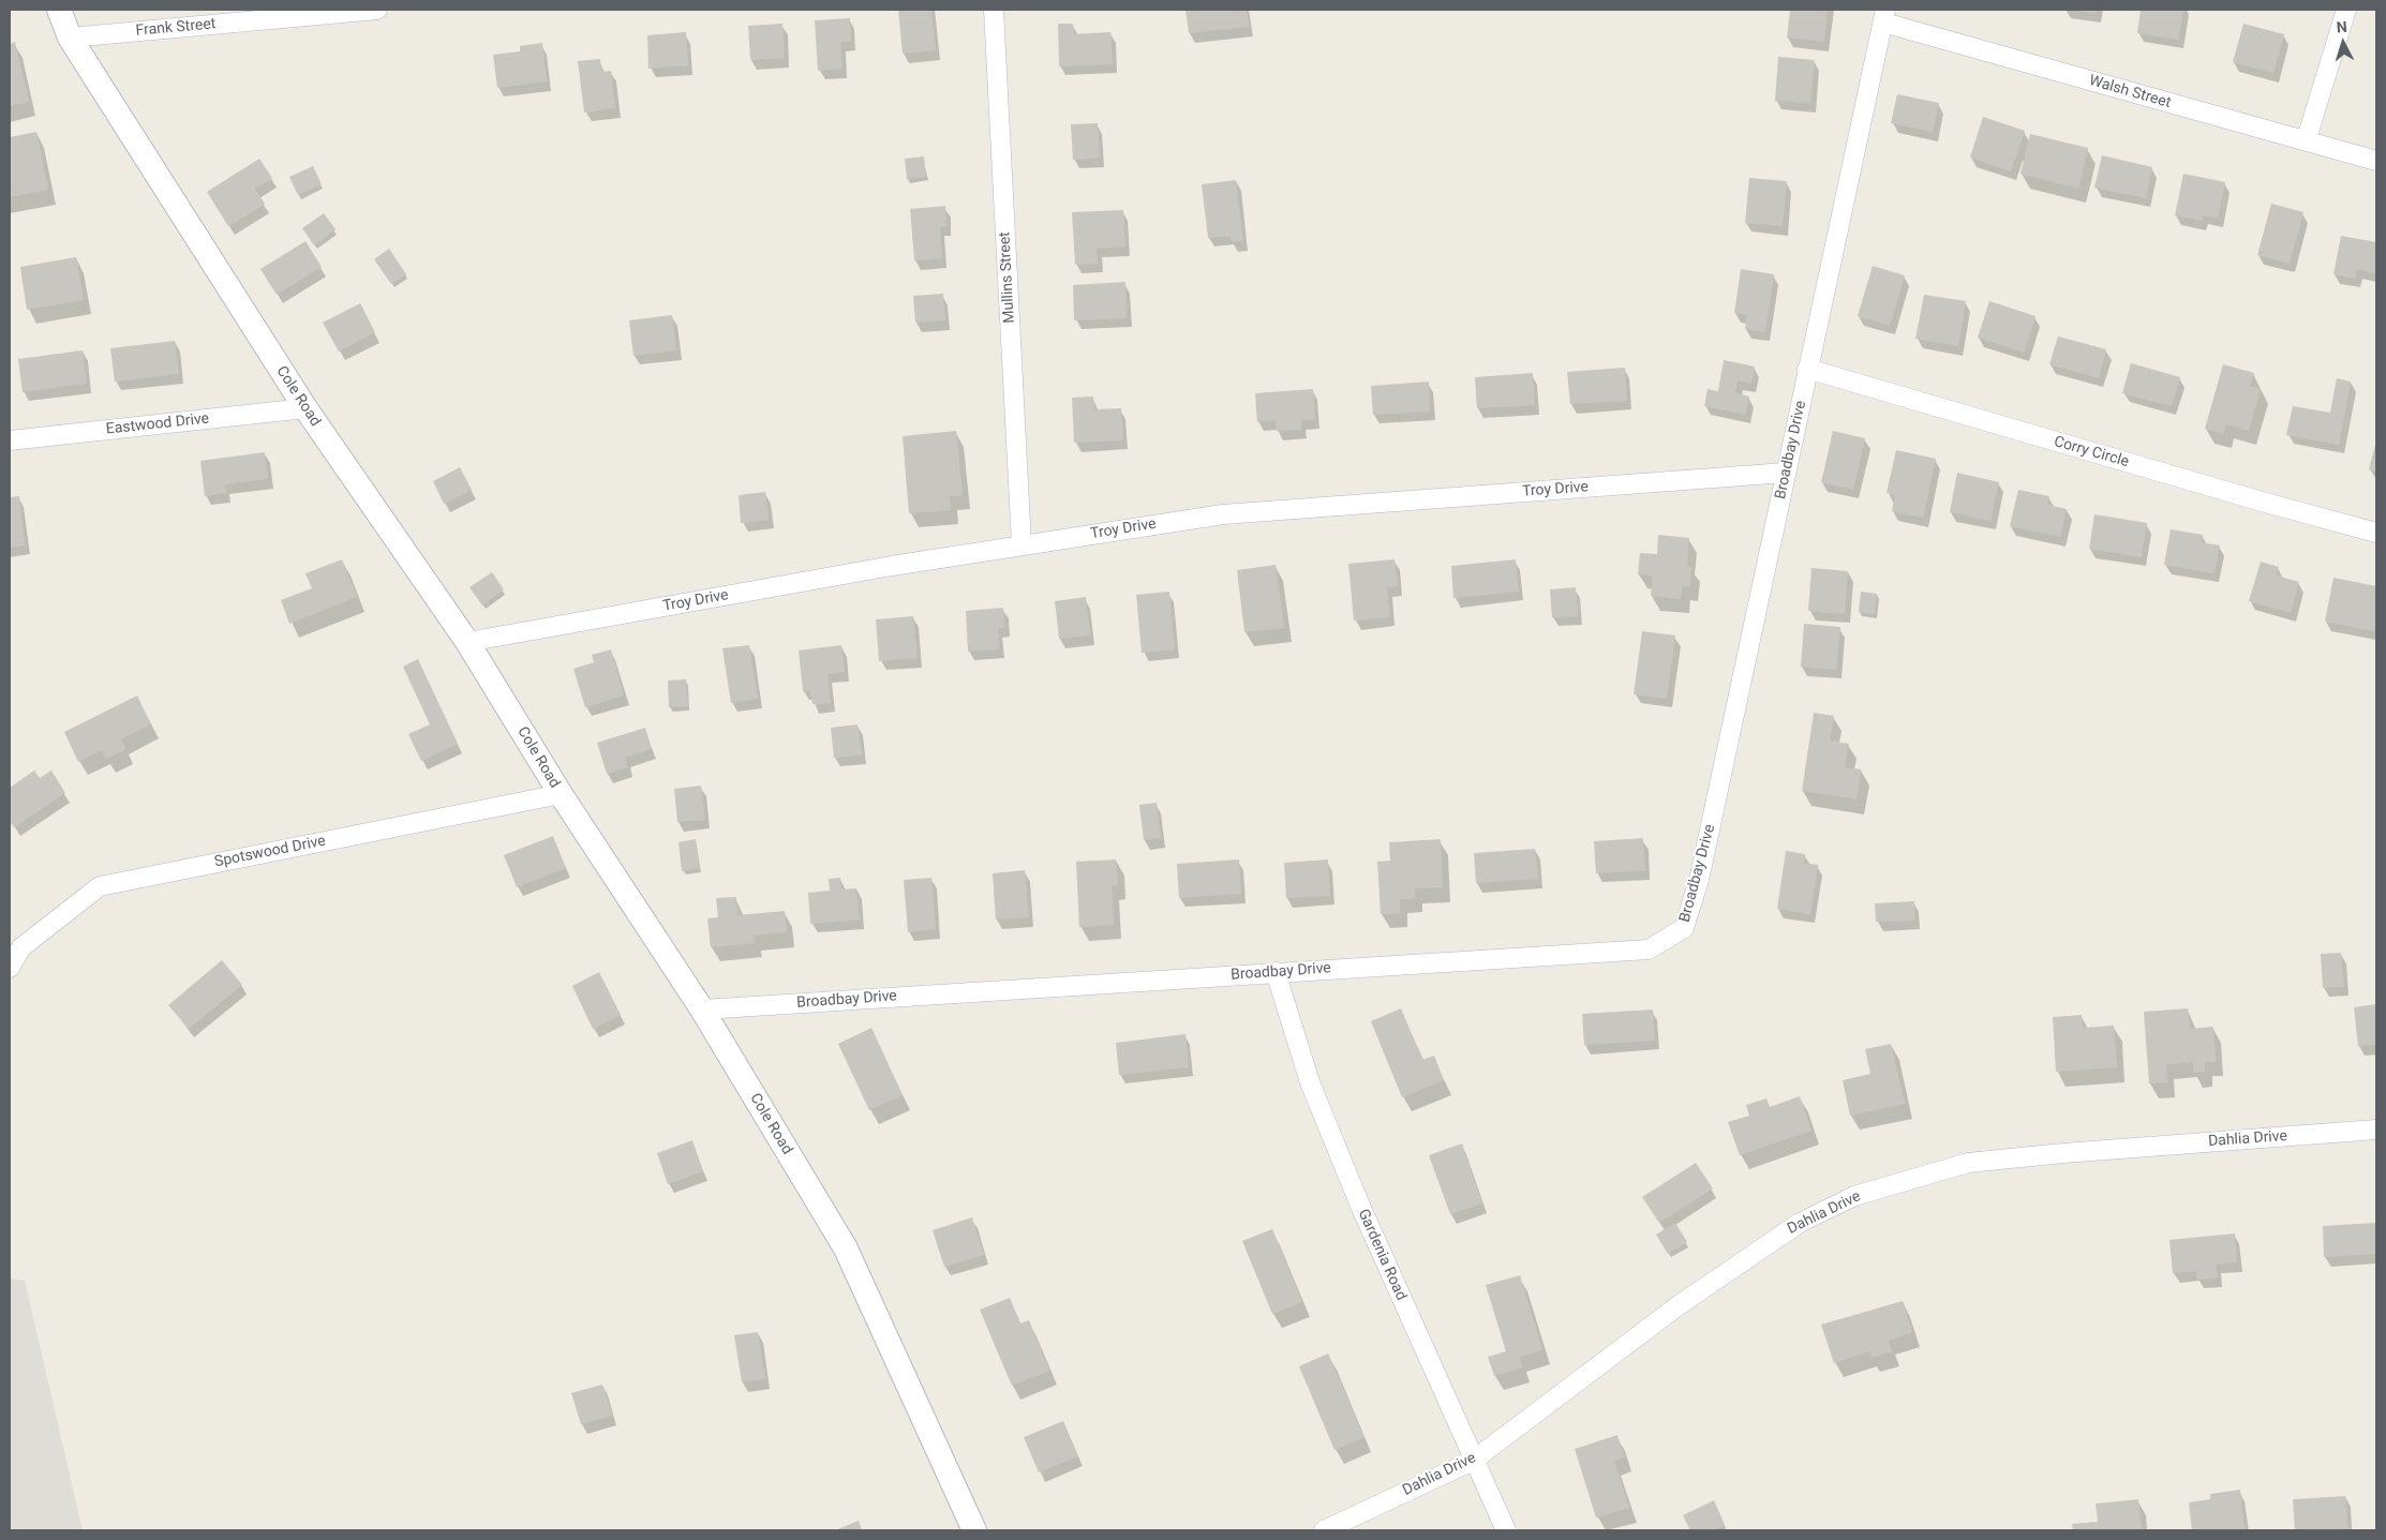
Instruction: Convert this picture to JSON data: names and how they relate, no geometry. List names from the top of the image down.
{
  "streets": {
    "street": [
      "Frank Street",
      "Walsh Street",
      "Mullins Street",
      "Cole Road",
      "Eastwood Drive",
      "Broadbay Drive",
      "Corry Circle",
      "Troy Drive",
      "Spotswood Drive",
      "Dahlia Drive",
      "Gardenia Road"
    ]
  },
  "crossings": [
    ["Frank Street", "Cole Road"],
    ["Walsh Street", "Broadbay Drive"],
    ["Mullins Street", "Troy Drive"],
    ["Cole Road", "Eastwood Drive"],
    ["Cole Road", "Broadbay Drive"],
    ["Cole Road", "Troy Drive"],
    ["Cole Road", "Spotswood Drive"],
    ["Broadbay Drive", "Corry Circle"],
    ["Broadbay Drive", "Troy Drive"],
    ["Broadbay Drive", "Gardenia Road"],
    ["Dahlia Drive", "Gardenia Road"]
  ],
  "north": "top"
}
